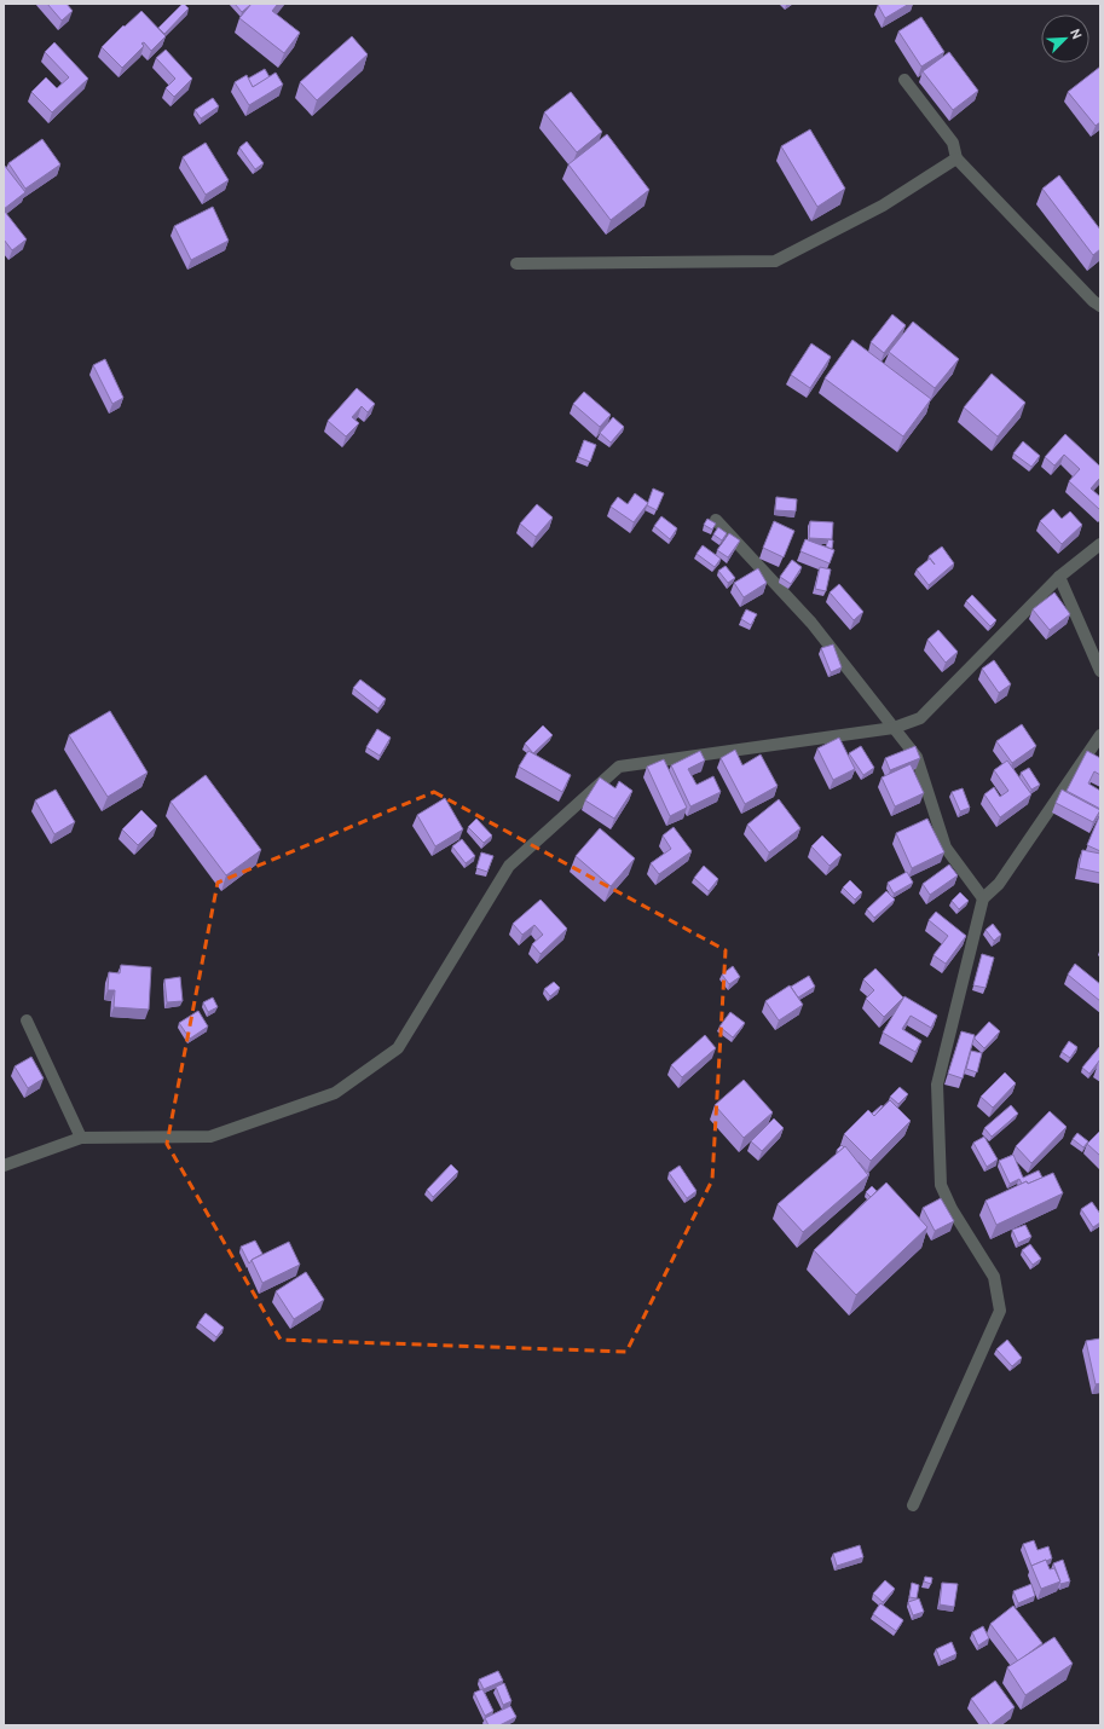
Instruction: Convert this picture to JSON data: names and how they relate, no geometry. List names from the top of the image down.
{
  "north": "top right"
}
